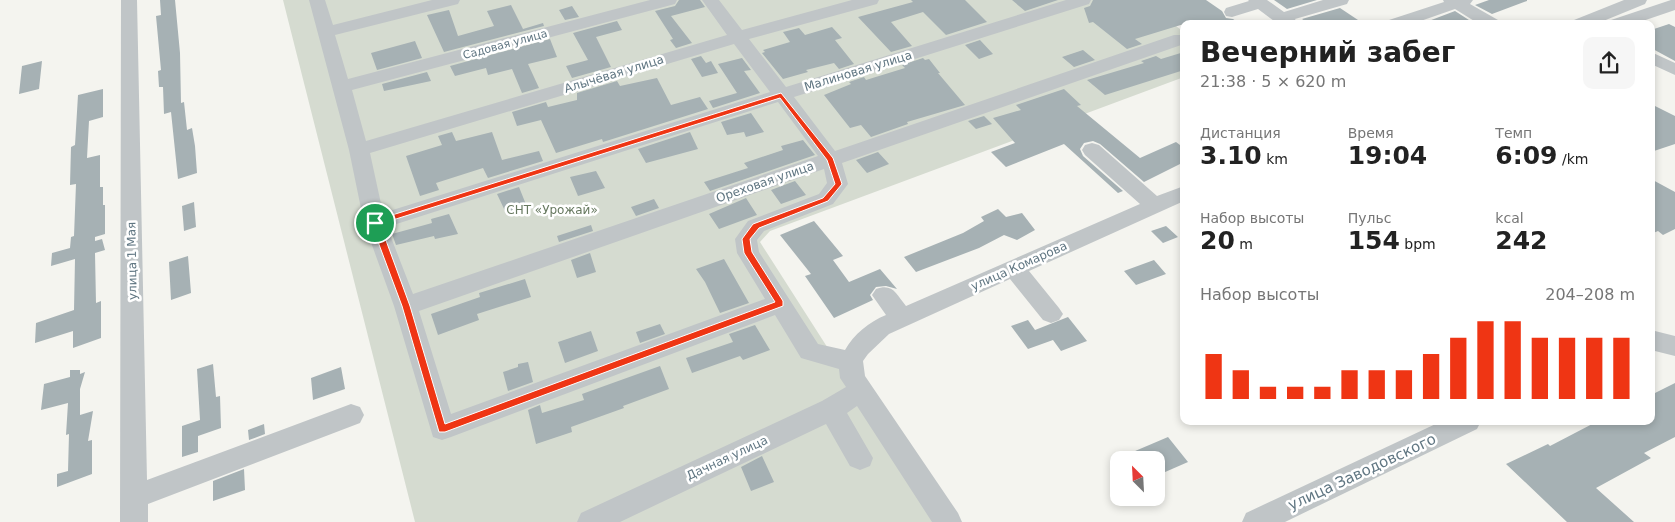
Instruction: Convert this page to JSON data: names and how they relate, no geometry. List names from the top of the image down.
{
  "streets": {
    "street": [
      "Садовая улица",
      "Малиновая улица",
      "Алычёвая улица",
      "Ореховая улица",
      "улица 1 Мая",
      "улица Комарова",
      "Дачная улица",
      "улица Заводовского"
    ]
  },
  "parks": ["СНТ «Урожай»"],
  "north": "top left",
  "page": {
    "heading": ["Вечерний забег", "21:38 · 5 × 620 m"],
    "stats": [
      ["Дистанция", "3.10 km"],
      ["Время", "19:04"],
      ["Темп", "6:09 /km"],
      ["Набор высоты", "20 m"],
      ["Пульс", "154 bpm"],
      ["kcal", "242"]
    ],
    "chart": ["Набор высоты", "204–208 m"]
  }
}
